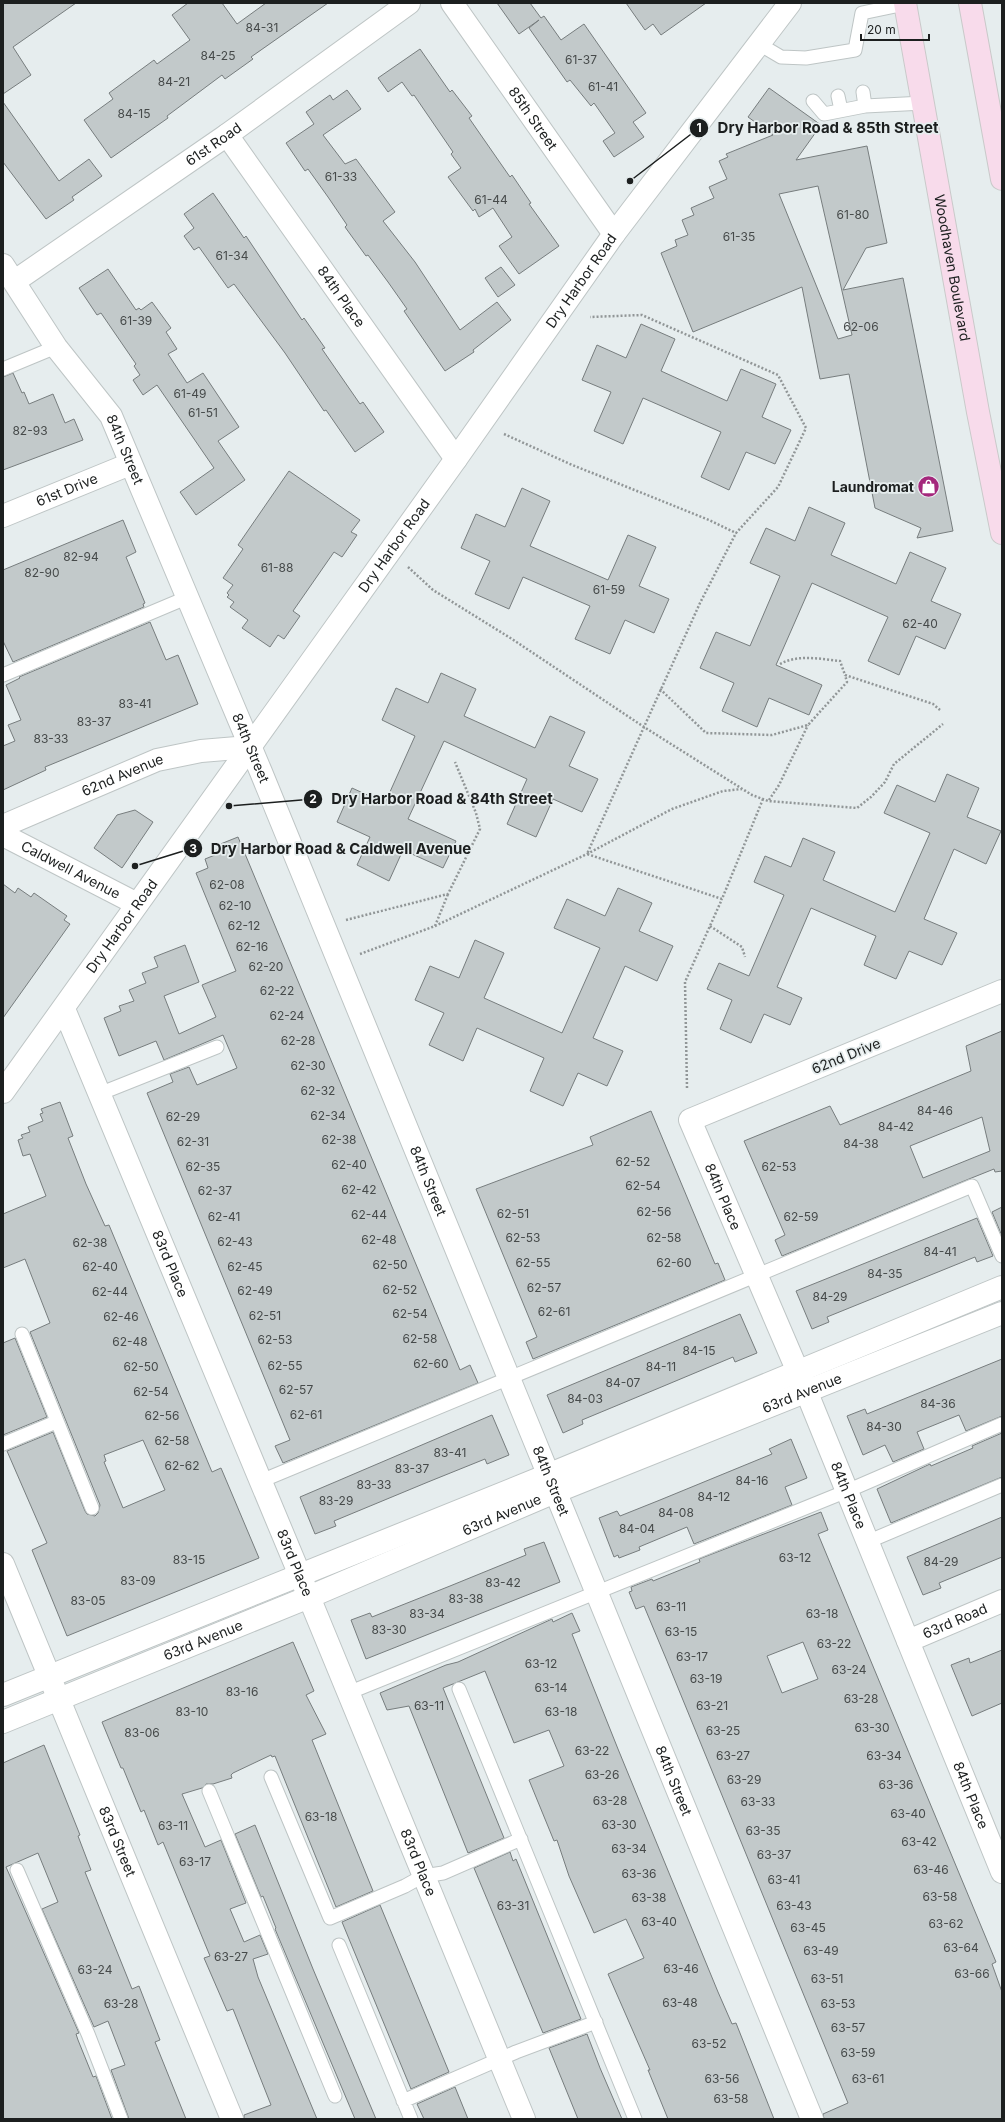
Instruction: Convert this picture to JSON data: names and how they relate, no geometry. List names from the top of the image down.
{
  "streets": {
    "main road": ["Woodhaven Boulevard"],
    "street": [
      "85th Street",
      "61st Road",
      "Dry Harbor Road",
      "84th Place",
      "84th Street",
      "61st Drive",
      "62nd Avenue",
      "Caldwell Avenue",
      "62nd Drive",
      "83rd Place",
      "63rd Avenue",
      "63rd Road",
      "83rd Street"
    ]
  },
  "crossings": [
    ["85th Street", "Dry Harbor Road"],
    ["61st Road", "84th Place"],
    ["61st Road", "84th Street"],
    ["Dry Harbor Road", "84th Place"],
    ["Dry Harbor Road", "84th Street"],
    ["Dry Harbor Road", "62nd Avenue"],
    ["Dry Harbor Road", "Caldwell Avenue"],
    ["Dry Harbor Road", "83rd Place"],
    ["84th Place", "62nd Drive"],
    ["84th Place", "63rd Avenue"],
    ["84th Place", "63rd Road"],
    ["84th Street", "61st Drive"],
    ["84th Street", "62nd Avenue"],
    ["84th Street", "63rd Avenue"],
    ["83rd Place", "63rd Avenue"],
    ["63rd Avenue", "83rd Street"]
  ],
  "places": {
    "other": ["Dry Harbor Road & 85th Street", "Dry Harbor Road & 84th Street", "Dry Harbor Road & Caldwell Avenue"],
    "shop": ["Laundromat"]
  },
  "house_numbers": [
    "84-31",
    "84-25",
    "61-37",
    "84-21",
    "61-41",
    "84-15",
    "61-33",
    "61-44",
    "61-80",
    "61-35",
    "61-34",
    "61-39",
    "62-06",
    "61-49",
    "61-51",
    "82-93",
    "82-94",
    "61-88",
    "82-90",
    "61-59",
    "62-40",
    "83-41",
    "83-37",
    "83-33",
    "62-08",
    "62-10",
    "62-12",
    "62-16",
    "62-20",
    "62-22",
    "62-24",
    "62-28",
    "62-30",
    "62-32",
    "84-46",
    "62-34",
    "62-29",
    "84-42",
    "62-38",
    "62-31",
    "84-38",
    "62-52",
    "62-40",
    "62-35",
    "62-53",
    "62-54",
    "62-42",
    "62-37",
    "62-56",
    "62-51",
    "62-44",
    "62-41",
    "62-59",
    "62-53",
    "62-58",
    "62-48",
    "62-43",
    "62-38",
    "84-41",
    "62-55",
    "62-60",
    "62-50",
    "62-40",
    "62-45",
    "84-35",
    "62-57",
    "62-52",
    "62-49",
    "62-44",
    "84-29",
    "62-61",
    "62-54",
    "62-51",
    "62-46",
    "62-58",
    "62-53",
    "62-48",
    "84-15",
    "62-60",
    "62-55",
    "62-50",
    "84-11",
    "84-07",
    "62-57",
    "62-54",
    "84-03",
    "84-36",
    "62-61",
    "62-56",
    "84-30",
    "62-58",
    "83-41",
    "62-62",
    "83-37",
    "84-16",
    "83-33",
    "84-12",
    "83-29",
    "84-08",
    "84-04",
    "63-12",
    "83-15",
    "84-29",
    "83-09",
    "83-42",
    "83-38",
    "83-05",
    "63-11",
    "83-34",
    "63-18",
    "83-30",
    "63-15",
    "63-22",
    "63-17",
    "63-12",
    "63-24",
    "63-19",
    "63-14",
    "83-16",
    "63-28",
    "63-11",
    "63-21",
    "83-10",
    "63-18",
    "63-30",
    "63-25",
    "83-06",
    "63-22",
    "63-27",
    "63-34",
    "63-26",
    "63-29",
    "63-36",
    "63-28",
    "63-33",
    "63-40",
    "63-18",
    "63-30",
    "63-11",
    "63-35",
    "63-42",
    "63-34",
    "63-37",
    "63-17",
    "63-46",
    "63-36",
    "63-41",
    "63-58",
    "63-38",
    "63-31",
    "63-43",
    "63-40",
    "63-62",
    "63-45",
    "63-64",
    "63-49",
    "63-27",
    "63-46",
    "63-24",
    "63-66",
    "63-51",
    "63-48",
    "63-28",
    "63-53",
    "63-57",
    "63-52",
    "63-59",
    "63-56",
    "63-61",
    "63-58"
  ],
  "scale_bar": "20 m"
}
